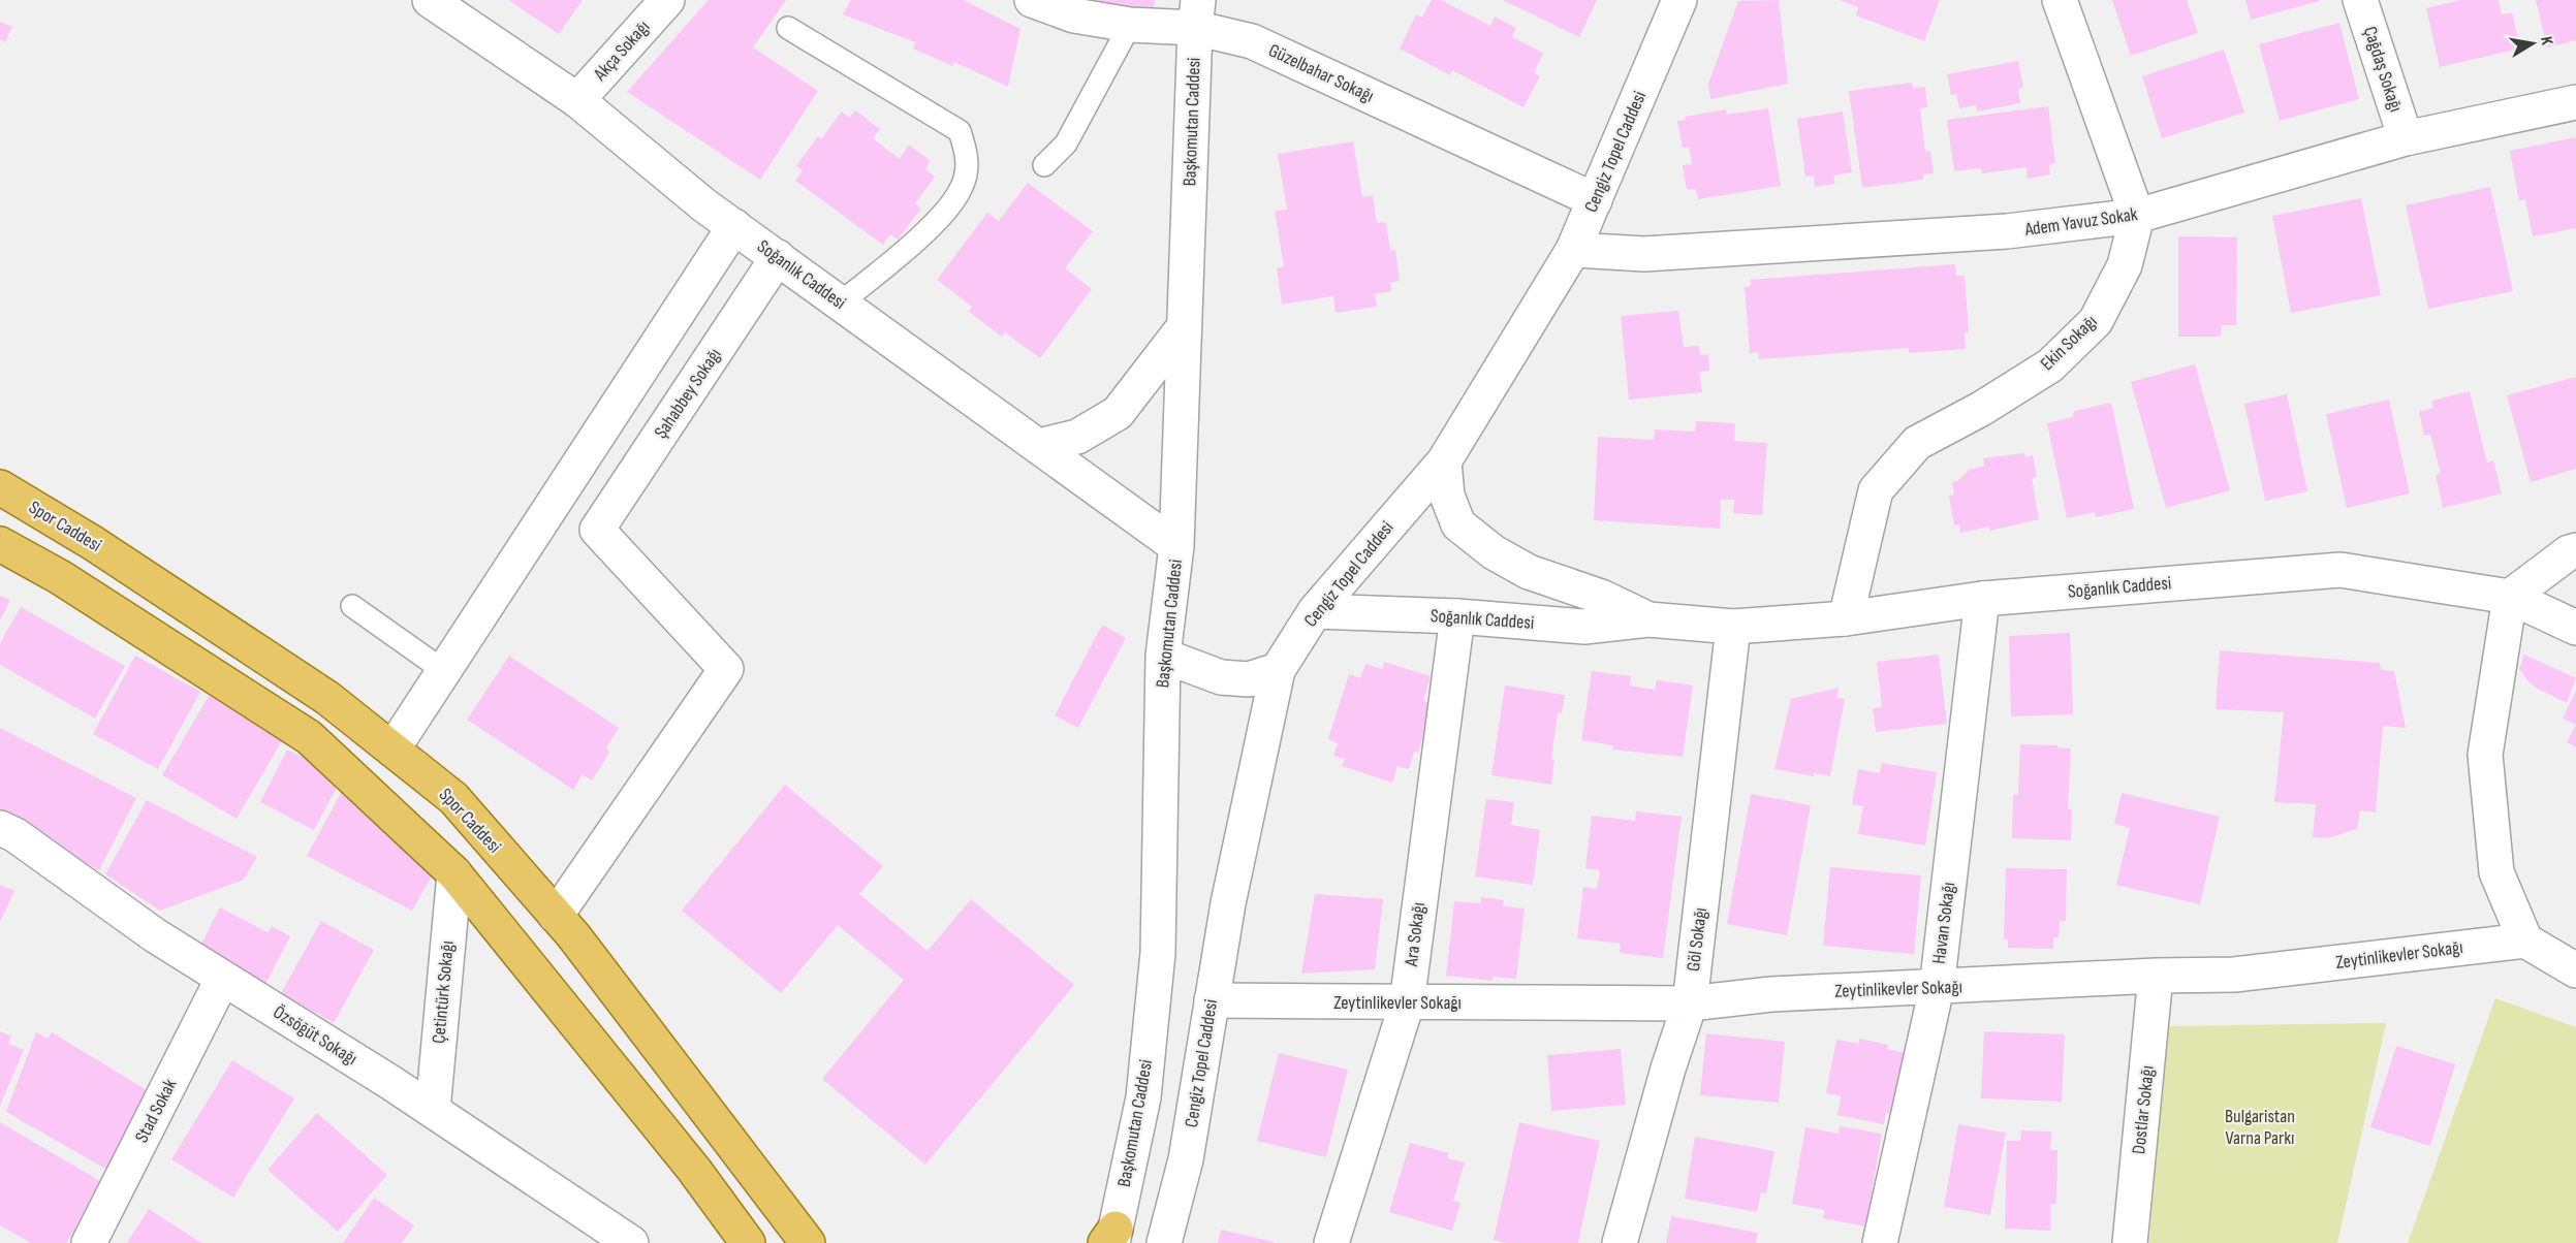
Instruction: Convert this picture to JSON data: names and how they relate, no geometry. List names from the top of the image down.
{
  "streets": {
    "main road": ["Spor Caddesi"],
    "street": [
      "Akça Sokağı",
      "Çağdaş Sokağı",
      "Güzelbahar Sokağı",
      "Başkomutan Caddesi",
      "Cengiz Topel Caddesi",
      "Adem Yavuz Sokak",
      "Soğanlık Caddesi",
      "Ekin Sokağı",
      "Şahabbey Sokağı",
      "Havan Sokağı",
      "Ara Sokağı",
      "Göl Sokağı",
      "Zeytinlikevler Sokağı",
      "Çetintürk Sokağı",
      "Özsöğüt Sokağı",
      "Dostlar Sokağı",
      "Stad Sokak"
    ]
  },
  "crossings": [
    ["Akça Sokağı", "Soğanlık Caddesi"],
    ["Çağdaş Sokağı", "Adem Yavuz Sokak"],
    ["Güzelbahar Sokağı", "Başkomutan Caddesi"],
    ["Güzelbahar Sokağı", "Cengiz Topel Caddesi"],
    ["Başkomutan Caddesi", "Soğanlık Caddesi"],
    ["Cengiz Topel Caddesi", "Adem Yavuz Sokak"],
    ["Cengiz Topel Caddesi", "Soğanlık Caddesi"],
    ["Cengiz Topel Caddesi", "Zeytinlikevler Sokağı"],
    ["Adem Yavuz Sokak", "Ekin Sokağı"],
    ["Soğanlık Caddesi", "Ekin Sokağı"],
    ["Soğanlık Caddesi", "Şahabbey Sokağı"],
    ["Soğanlık Caddesi", "Havan Sokağı"],
    ["Soğanlık Caddesi", "Ara Sokağı"],
    ["Soğanlık Caddesi", "Göl Sokağı"],
    ["Şahabbey Sokağı", "Spor Caddesi"],
    ["Havan Sokağı", "Zeytinlikevler Sokağı"],
    ["Ara Sokağı", "Zeytinlikevler Sokağı"],
    ["Göl Sokağı", "Zeytinlikevler Sokağı"],
    ["Zeytinlikevler Sokağı", "Dostlar Sokağı"],
    ["Çetintürk Sokağı", "Özsöğüt Sokağı"],
    ["Özsöğüt Sokağı", "Stad Sokak"]
  ],
  "parks": ["Bulgaristan Varna Parkı"],
  "north": "right"
}
